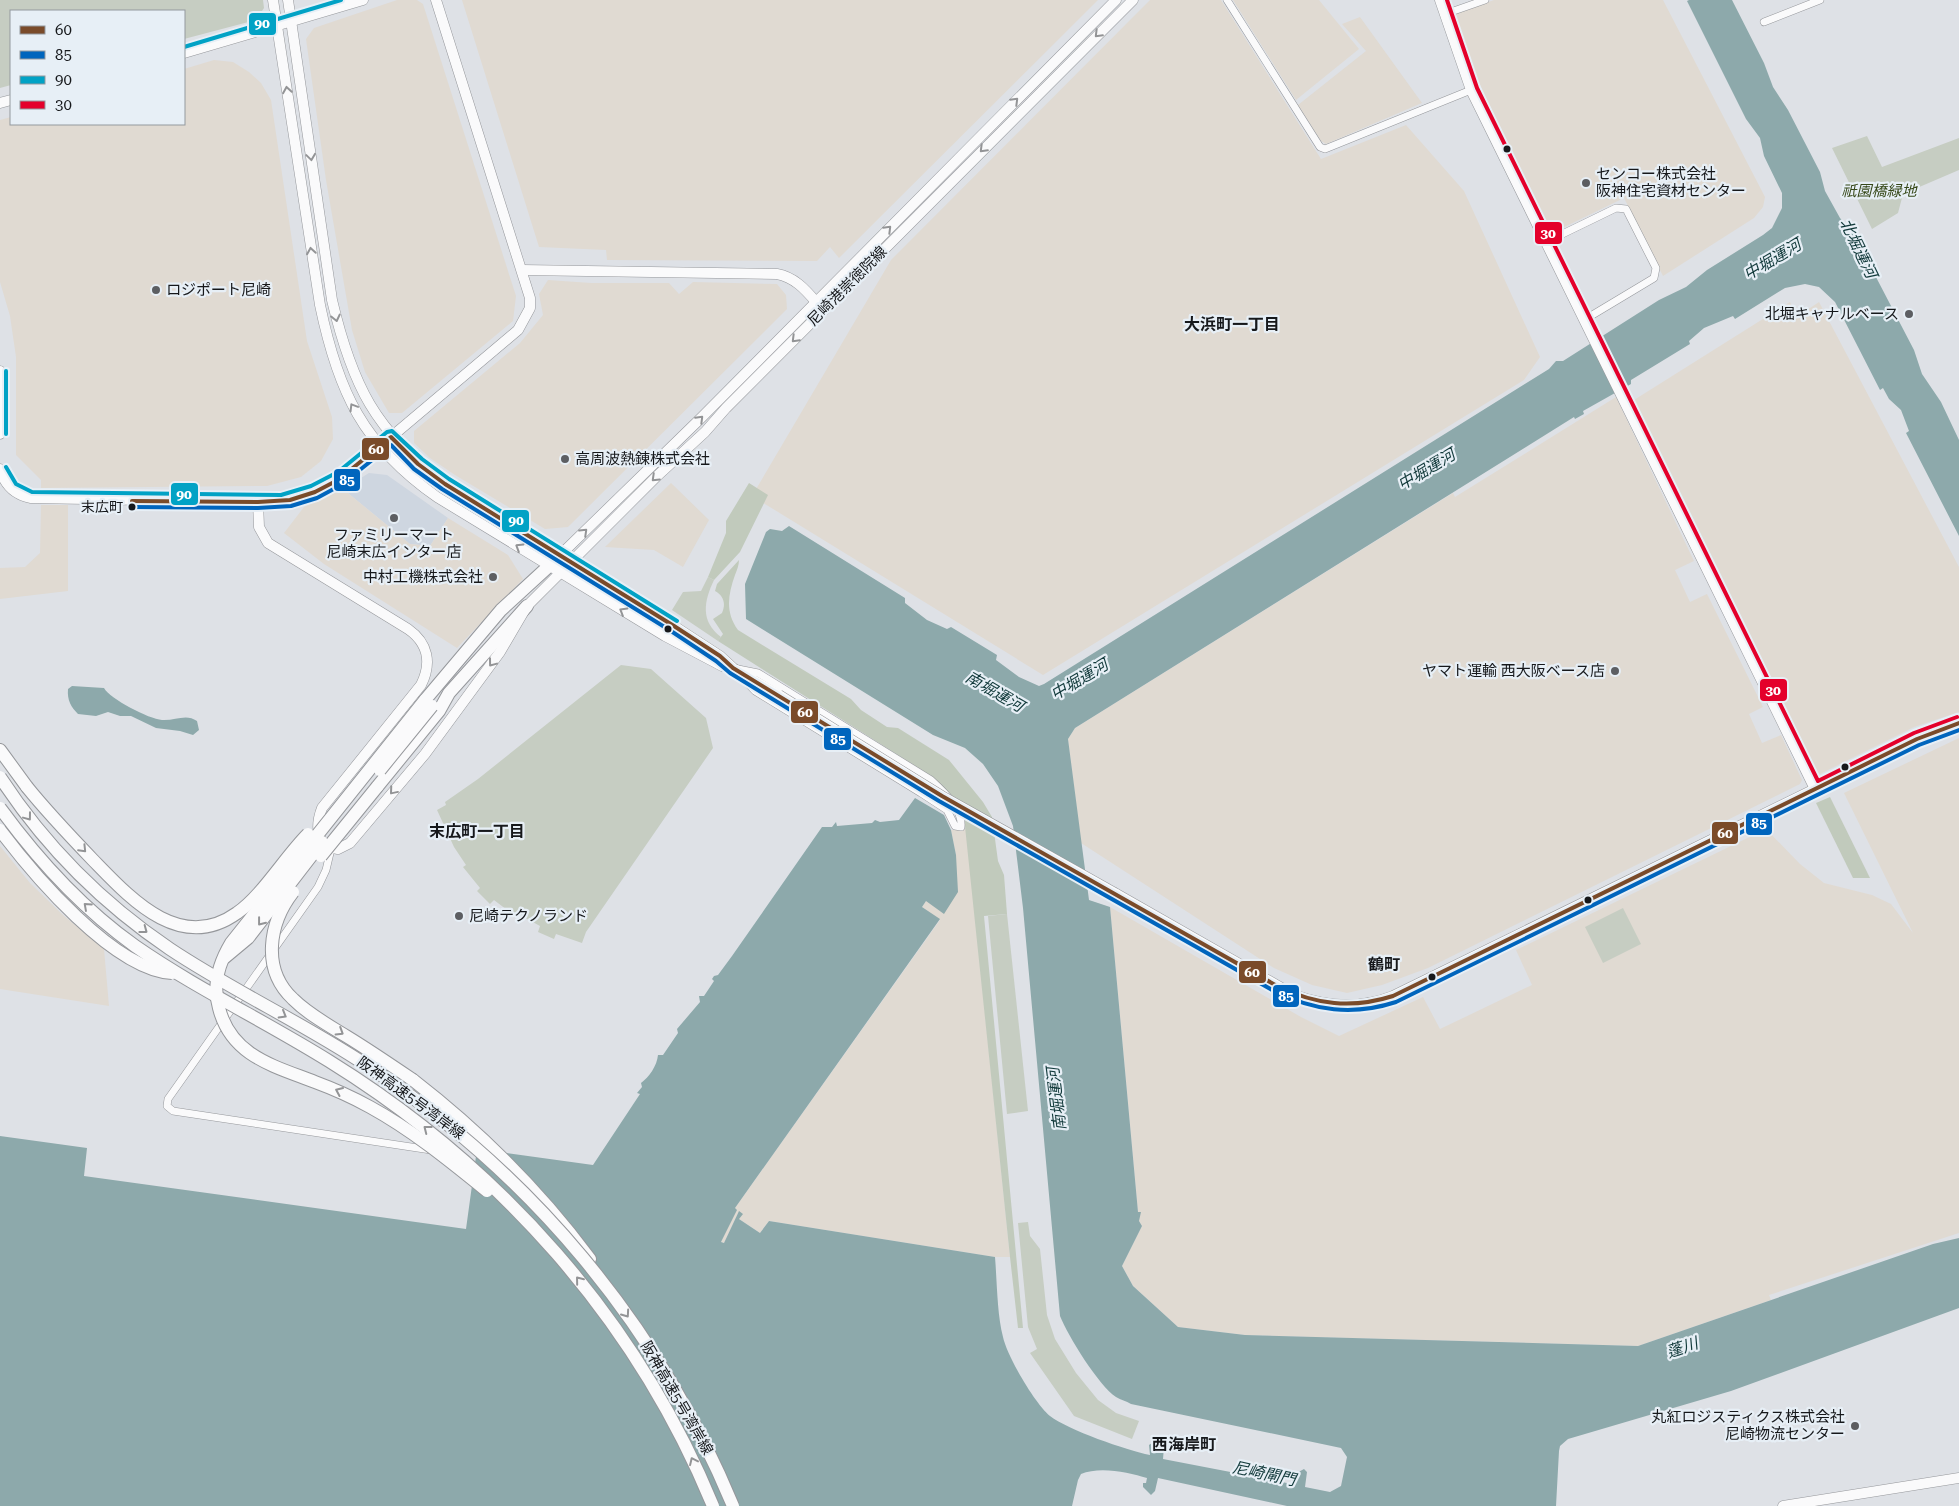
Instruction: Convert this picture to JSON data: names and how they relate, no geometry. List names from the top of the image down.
{
  "streets": {
    "highway": ["阪神高速5号湾岸線"],
    "street": ["尼崎港崇徳院線"]
  },
  "districts": [
    "大浜町一丁目",
    "末広町一丁目",
    "鶴町",
    "西海岸町"
  ],
  "water": [
    "北堀運河",
    "中堀運河",
    "南堀運河",
    "蓬川",
    "尼崎閘門"
  ],
  "parks": ["祇園橋緑地"],
  "places": [
    "センコー株式会社 阪神住宅資材センター",
    "ロジポート尼崎",
    "北堀キャナルベース",
    "高周波熱錬株式会社",
    "末広町",
    "ファミリーマート 尼崎末広インター店",
    "中村工機株式会社",
    "ヤマト運輸 西大阪ベース店",
    "尼崎テクノランド",
    "丸紅ロジスティクス株式会社 尼崎物流センター"
  ],
  "lines": [
    "transit line 90",
    "transit line 30",
    "transit line 60",
    "transit line 85"
  ],
  "legend": [
    "60",
    "85",
    "90",
    "30"
  ]
}
